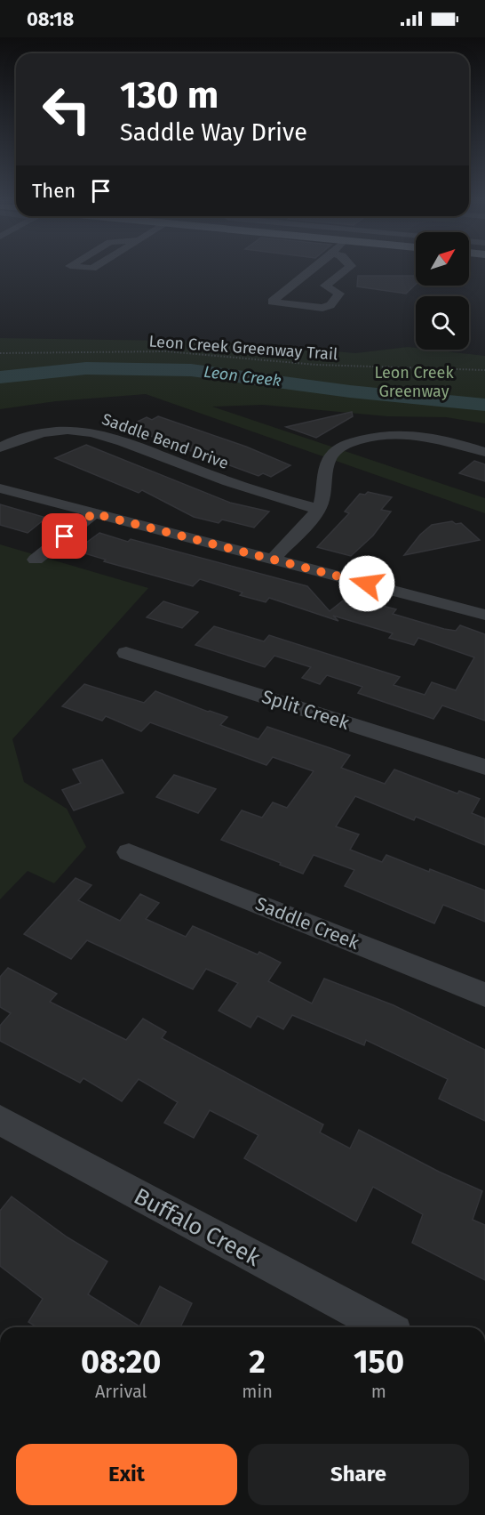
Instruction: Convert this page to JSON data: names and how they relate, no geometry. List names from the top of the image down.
{
  "streets": {
    "street": [
      "Saddle Bend Drive",
      "Split Creek",
      "Saddle Creek",
      "Buffalo Creek"
    ],
    "path": ["Leon Creek Greenway Trail"]
  },
  "water": ["Leon Creek"],
  "parks": ["Leon Creek Greenway"],
  "north": "top right",
  "page": {
    "status": "08:18",
    "turn": ["130 m", "Saddle Way Drive"],
    "then": "Then",
    "eta": [
      "08:20",
      "Arrival",
      "2",
      "min",
      "150",
      "m"
    ],
    "buttons": ["Exit", "Share"]
  }
}
